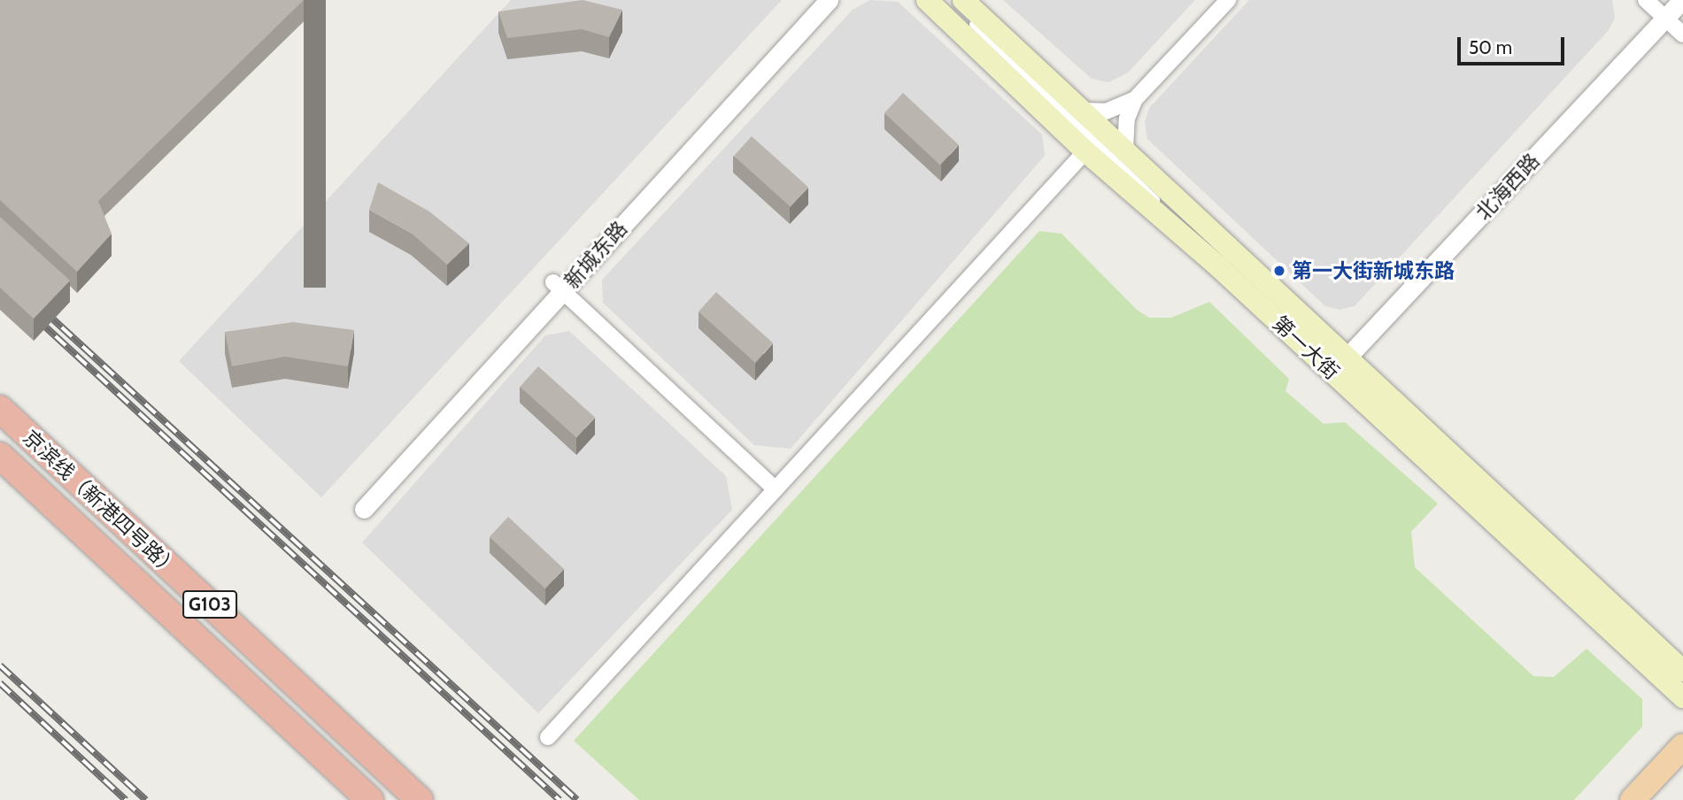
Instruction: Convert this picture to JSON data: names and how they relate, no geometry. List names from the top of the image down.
{
  "streets": {
    "highway": ["京滨线（新港四号路）", "G103"],
    "main road": ["第一大街"],
    "street": ["北海西路", "新城东路"]
  },
  "crossings": [
    ["北海西路", "第一大街"]
  ],
  "places": ["第一大街新城东路"],
  "scale_bar": "50 m"
}
